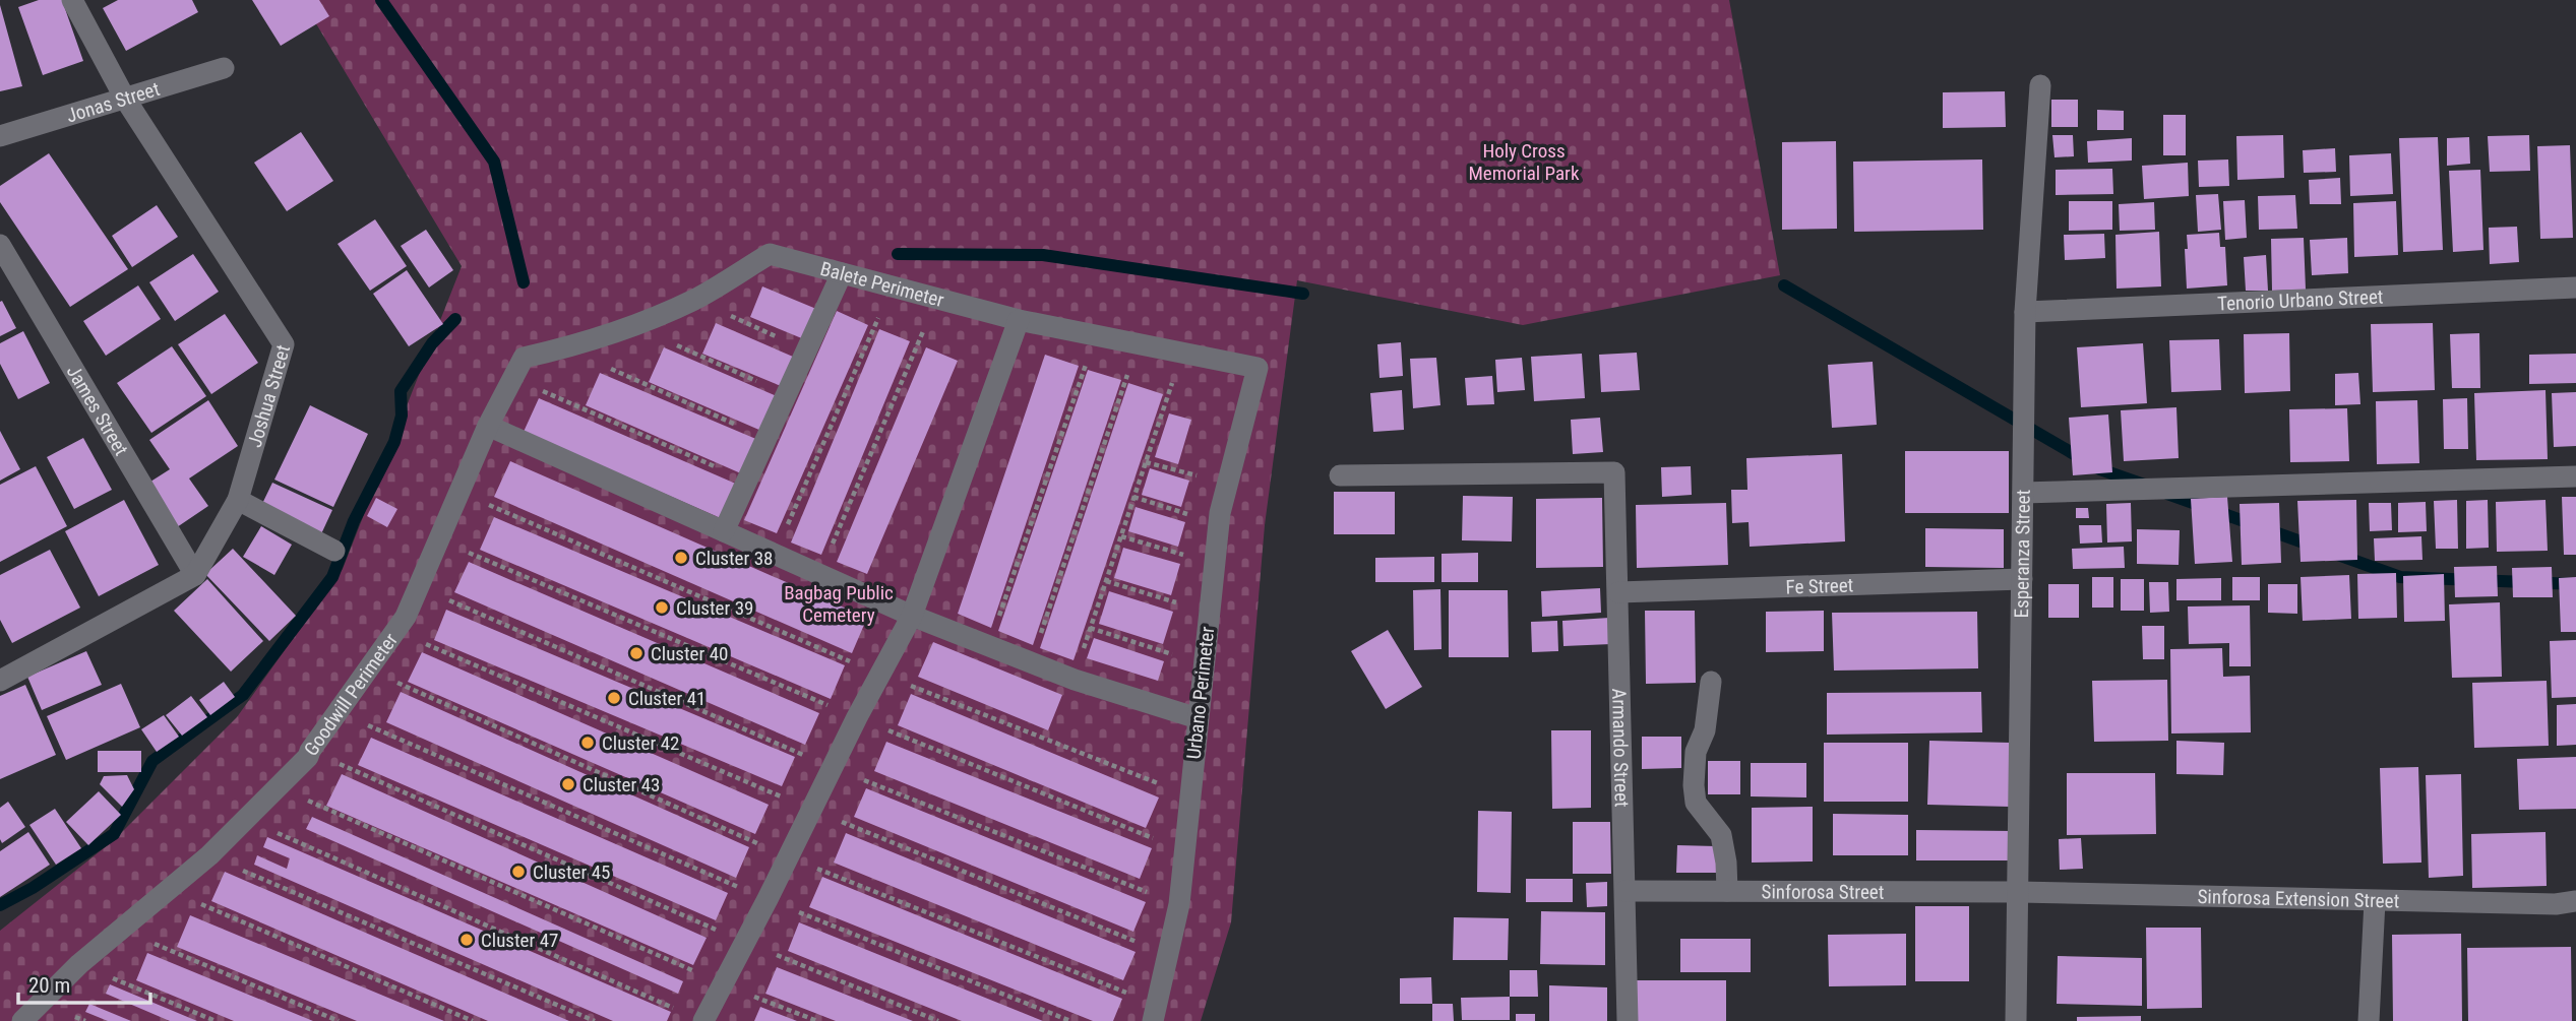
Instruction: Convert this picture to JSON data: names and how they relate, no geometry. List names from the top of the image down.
{
  "streets": {
    "street": [
      "Jonas Street",
      "Balete Perimeter",
      "Tenorio Urbano Street",
      "Joshua Street",
      "James Street",
      "Esperanza Street",
      "Fe Street",
      "Urbano Perimeter",
      "Goodwill Perimeter",
      "Armando Street",
      "Sinforosa Street",
      "Sinforosa Extension Street"
    ]
  },
  "crossings": [
    ["Jonas Street", "Joshua Street"],
    ["Balete Perimeter", "Urbano Perimeter"],
    ["Balete Perimeter", "Goodwill Perimeter"],
    ["Tenorio Urbano Street", "Esperanza Street"],
    ["Joshua Street", "James Street"],
    ["Esperanza Street", "Fe Street"],
    ["Esperanza Street", "Sinforosa Street"],
    ["Esperanza Street", "Sinforosa Extension Street"],
    ["Fe Street", "Armando Street"],
    ["Armando Street", "Sinforosa Street"],
    ["Sinforosa Street", "Sinforosa Extension Street"]
  ],
  "parks": ["Holy Cross Memorial Park", "Bagbag Public Cemetery"],
  "places": [
    "Cluster 38",
    "Cluster 39",
    "Cluster 40",
    "Cluster 41",
    "Cluster 42",
    "Cluster 43",
    "Cluster 45",
    "Cluster 47"
  ],
  "scale_bar": "20 m"
}
